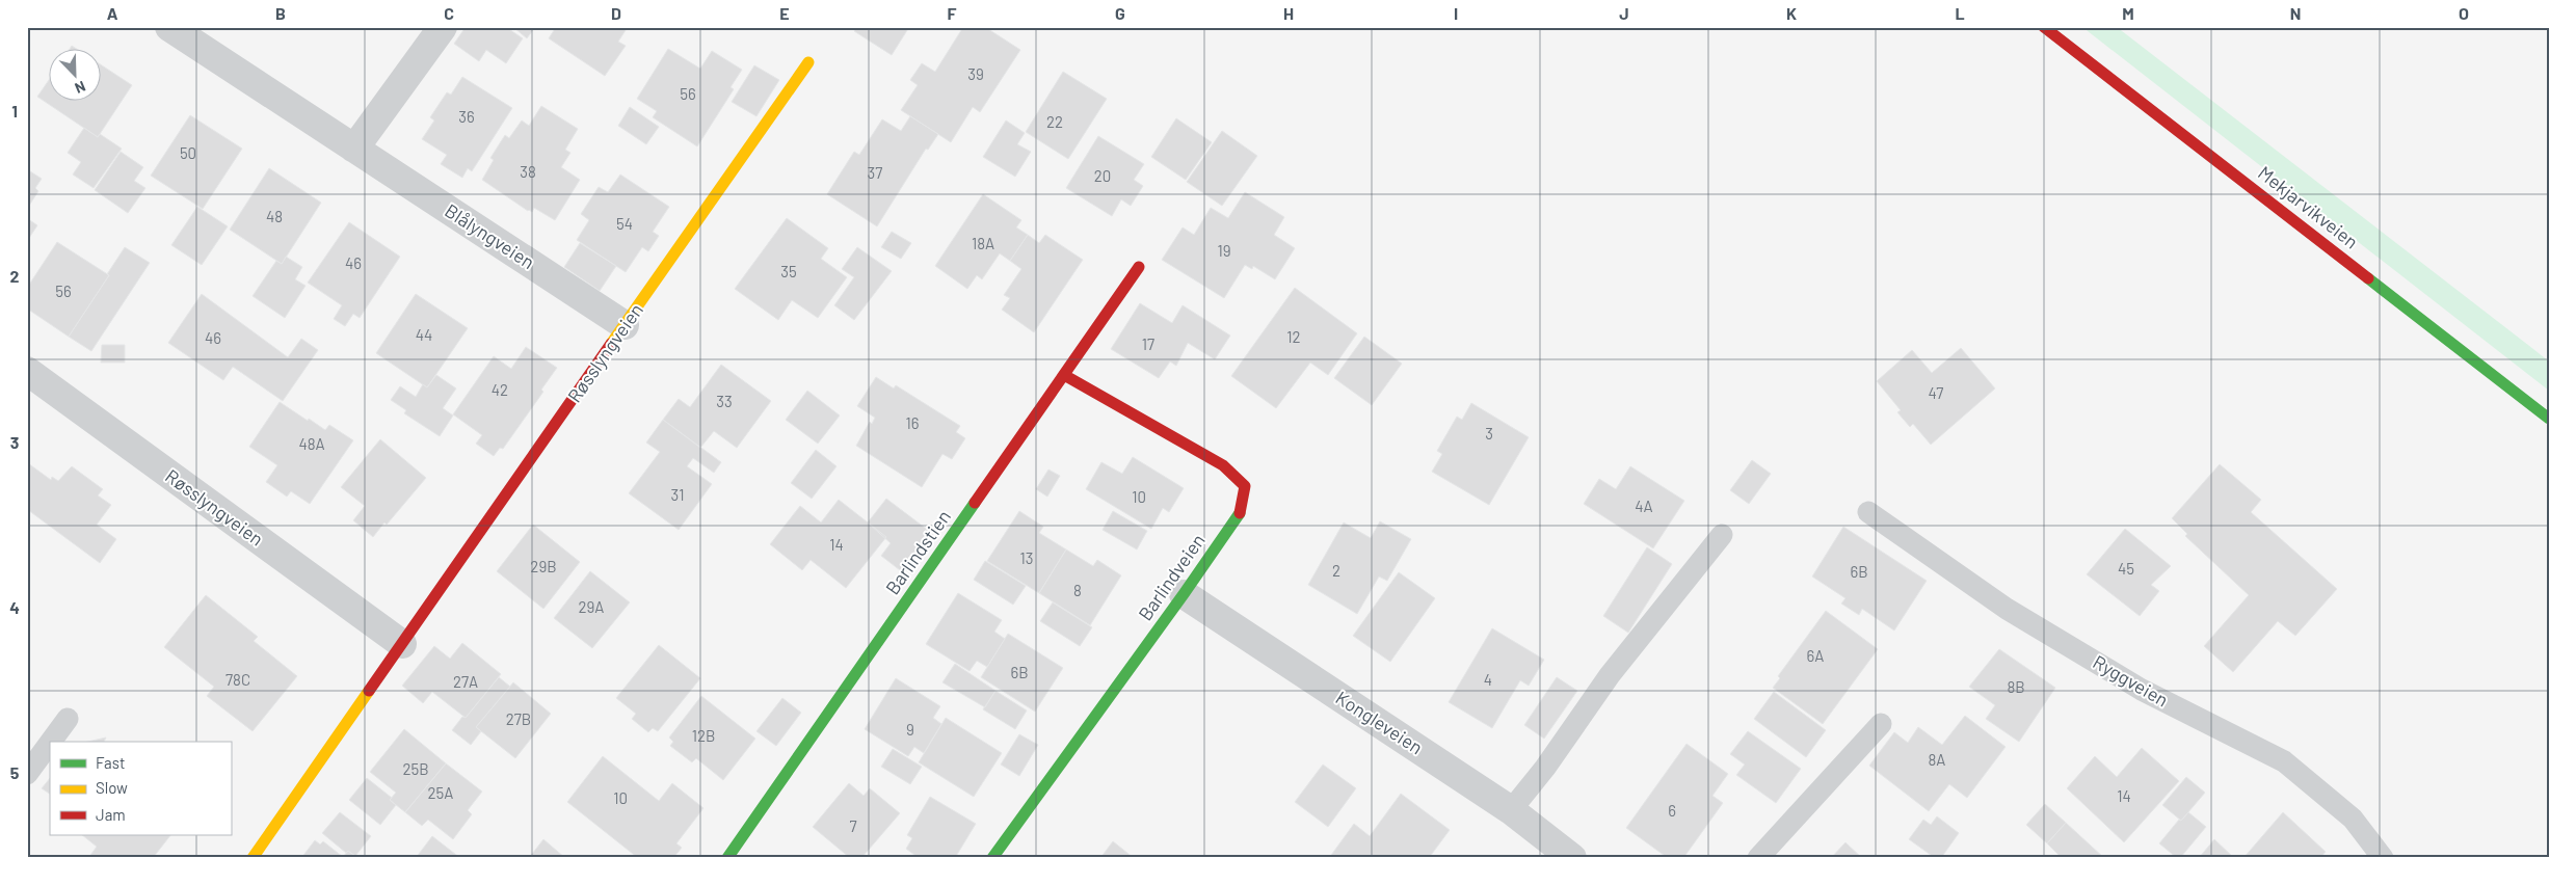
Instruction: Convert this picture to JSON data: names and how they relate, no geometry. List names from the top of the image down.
{
  "streets": {
    "main road": [
      "Mekjarvikveien",
      "Røsslyngveien",
      "Barlindstien",
      "Barlindveien"
    ],
    "street": ["Blålyngveien", "Kongleveien"],
    "lane": ["Ryggveien"]
  },
  "crossings": [
    ["Blålyngveien", "Røsslyngveien"],
    ["Barlindstien", "Barlindveien"],
    ["Barlindveien", "Kongleveien"]
  ],
  "house_numbers": [
    "39",
    "56",
    "36",
    "22",
    "50",
    "38",
    "37",
    "20",
    "48",
    "54",
    "18A",
    "19",
    "46",
    "35",
    "56",
    "44",
    "12",
    "46",
    "17",
    "42",
    "47",
    "33",
    "16",
    "3",
    "48A",
    "31",
    "10",
    "4A",
    "14",
    "13",
    "29B",
    "45",
    "2",
    "6B",
    "8",
    "29A",
    "6A",
    "6B",
    "78C",
    "4",
    "27A",
    "8B",
    "27B",
    "9",
    "12B",
    "8A",
    "25B",
    "25A",
    "14",
    "10",
    "6",
    "7"
  ],
  "legend": ["Fast", "Slow", "Jam"],
  "north": "bottom right",
  "grid": {
    "columns": [
      "A",
      "B",
      "C",
      "D",
      "E",
      "F",
      "G",
      "H",
      "I",
      "J",
      "K",
      "L",
      "M",
      "N",
      "O"
    ],
    "rows": [
      "1",
      "2",
      "3",
      "4",
      "5"
    ]
  }
}
